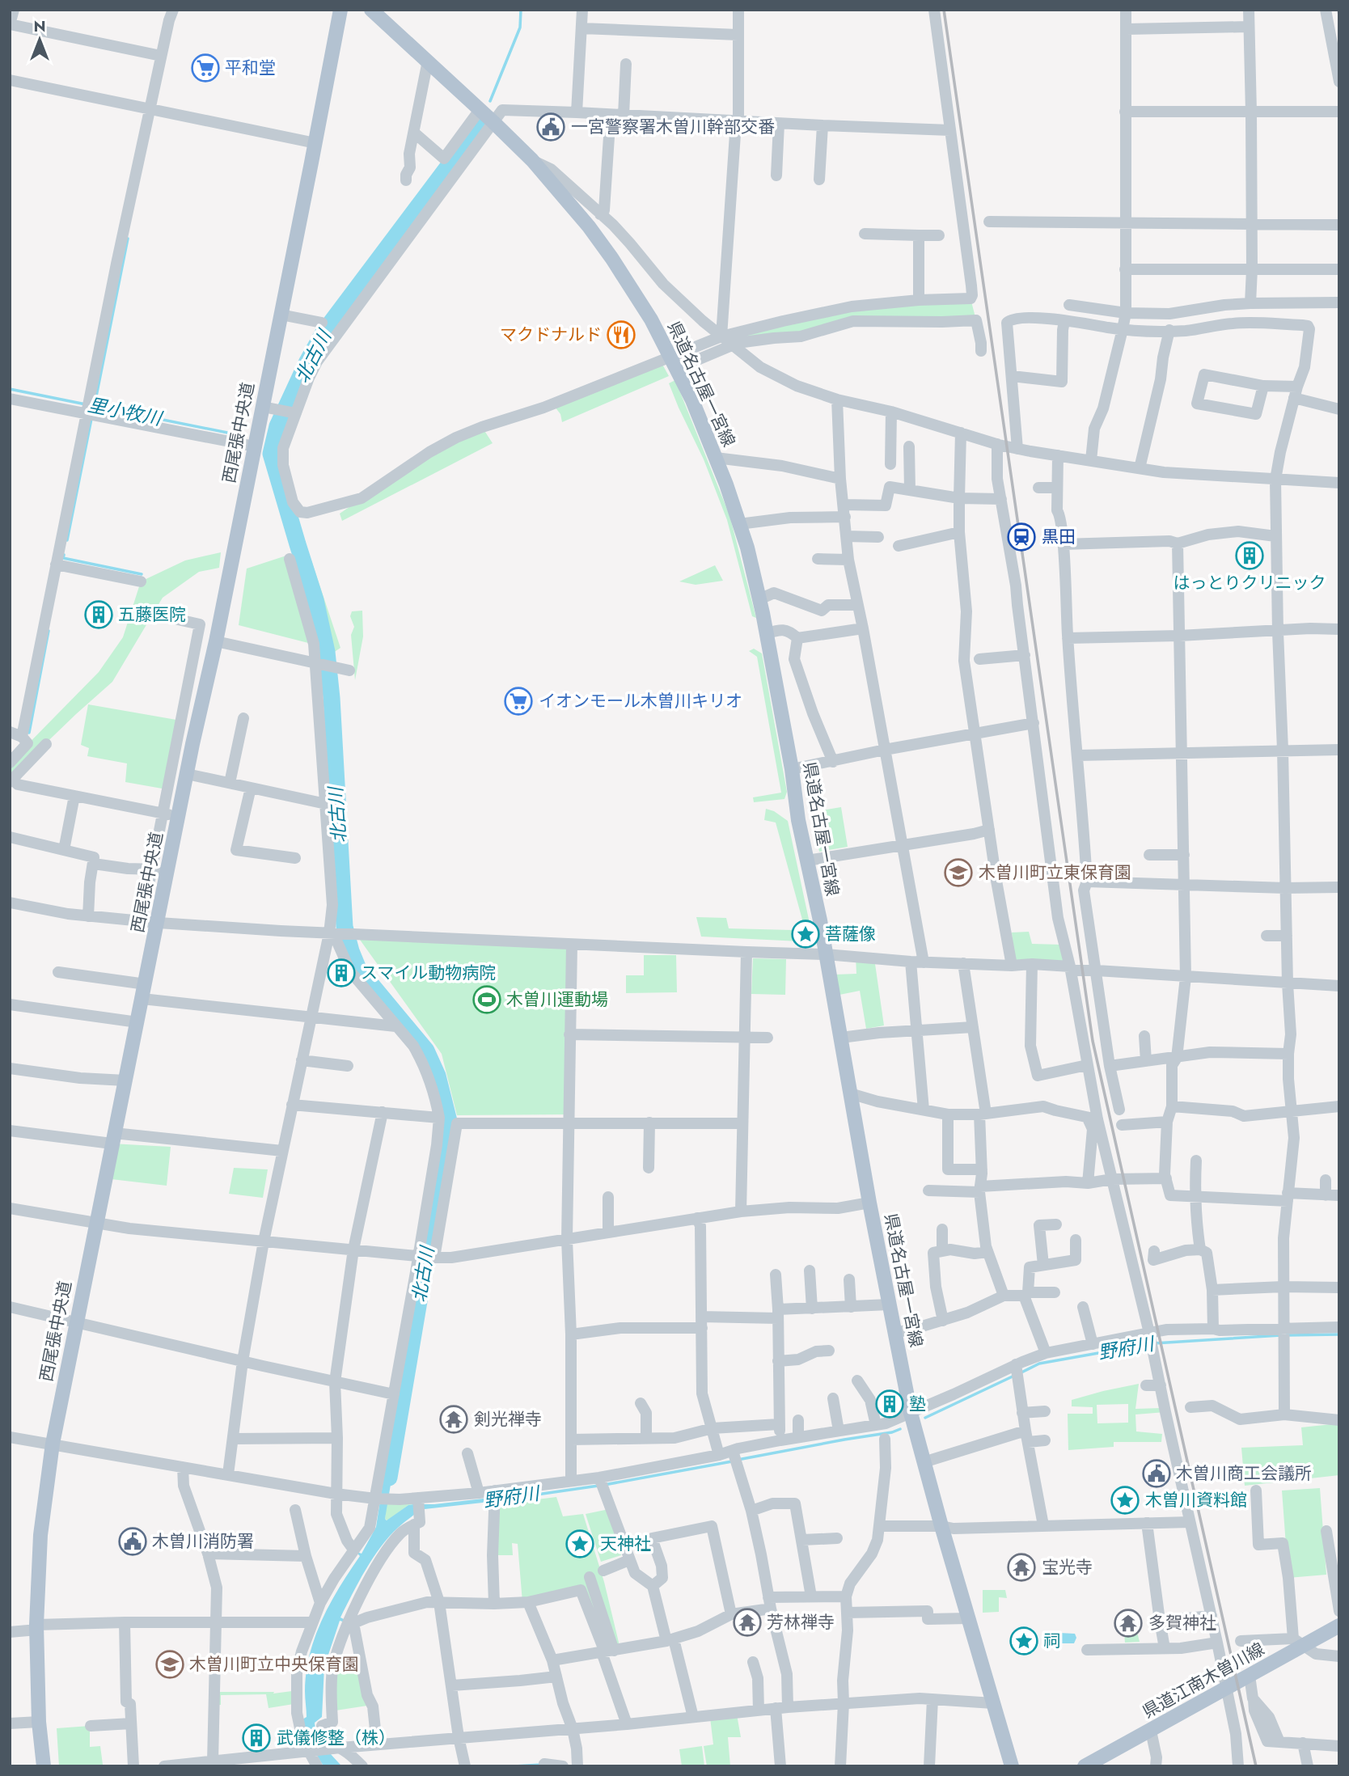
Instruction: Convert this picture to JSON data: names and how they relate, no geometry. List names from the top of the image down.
{
  "streets": {
    "main road": ["県道名古屋一宮線", "西尾張中央道", "県道江南木曽川線"]
  },
  "water": ["北古川", "里小牧川", "野府川"],
  "places": {
    "supermarket": ["平和堂", "イオンモール木曽川キリオ"],
    "public building": ["一宮警察署木曽川幹部交番", "木曽川商工会議所", "木曽川消防署"],
    "restaurant": ["マクドナルド"],
    "station": ["黒田"],
    "building": [
      "はっとりクリニック",
      "五藤医院",
      "スマイル動物病院",
      "塾",
      "武儀修整（株）"
    ],
    "school or university": ["木曽川町立東保育園", "木曽川町立中央保育園"],
    "place": [
      "菩薩像",
      "木曽川資料館",
      "天神社",
      "祠"
    ],
    "sports": ["木曽川運動場"],
    "temple": [
      "剣光禅寺",
      "宝光寺",
      "芳林禅寺",
      "多賀神社"
    ]
  },
  "north": "top"
}
